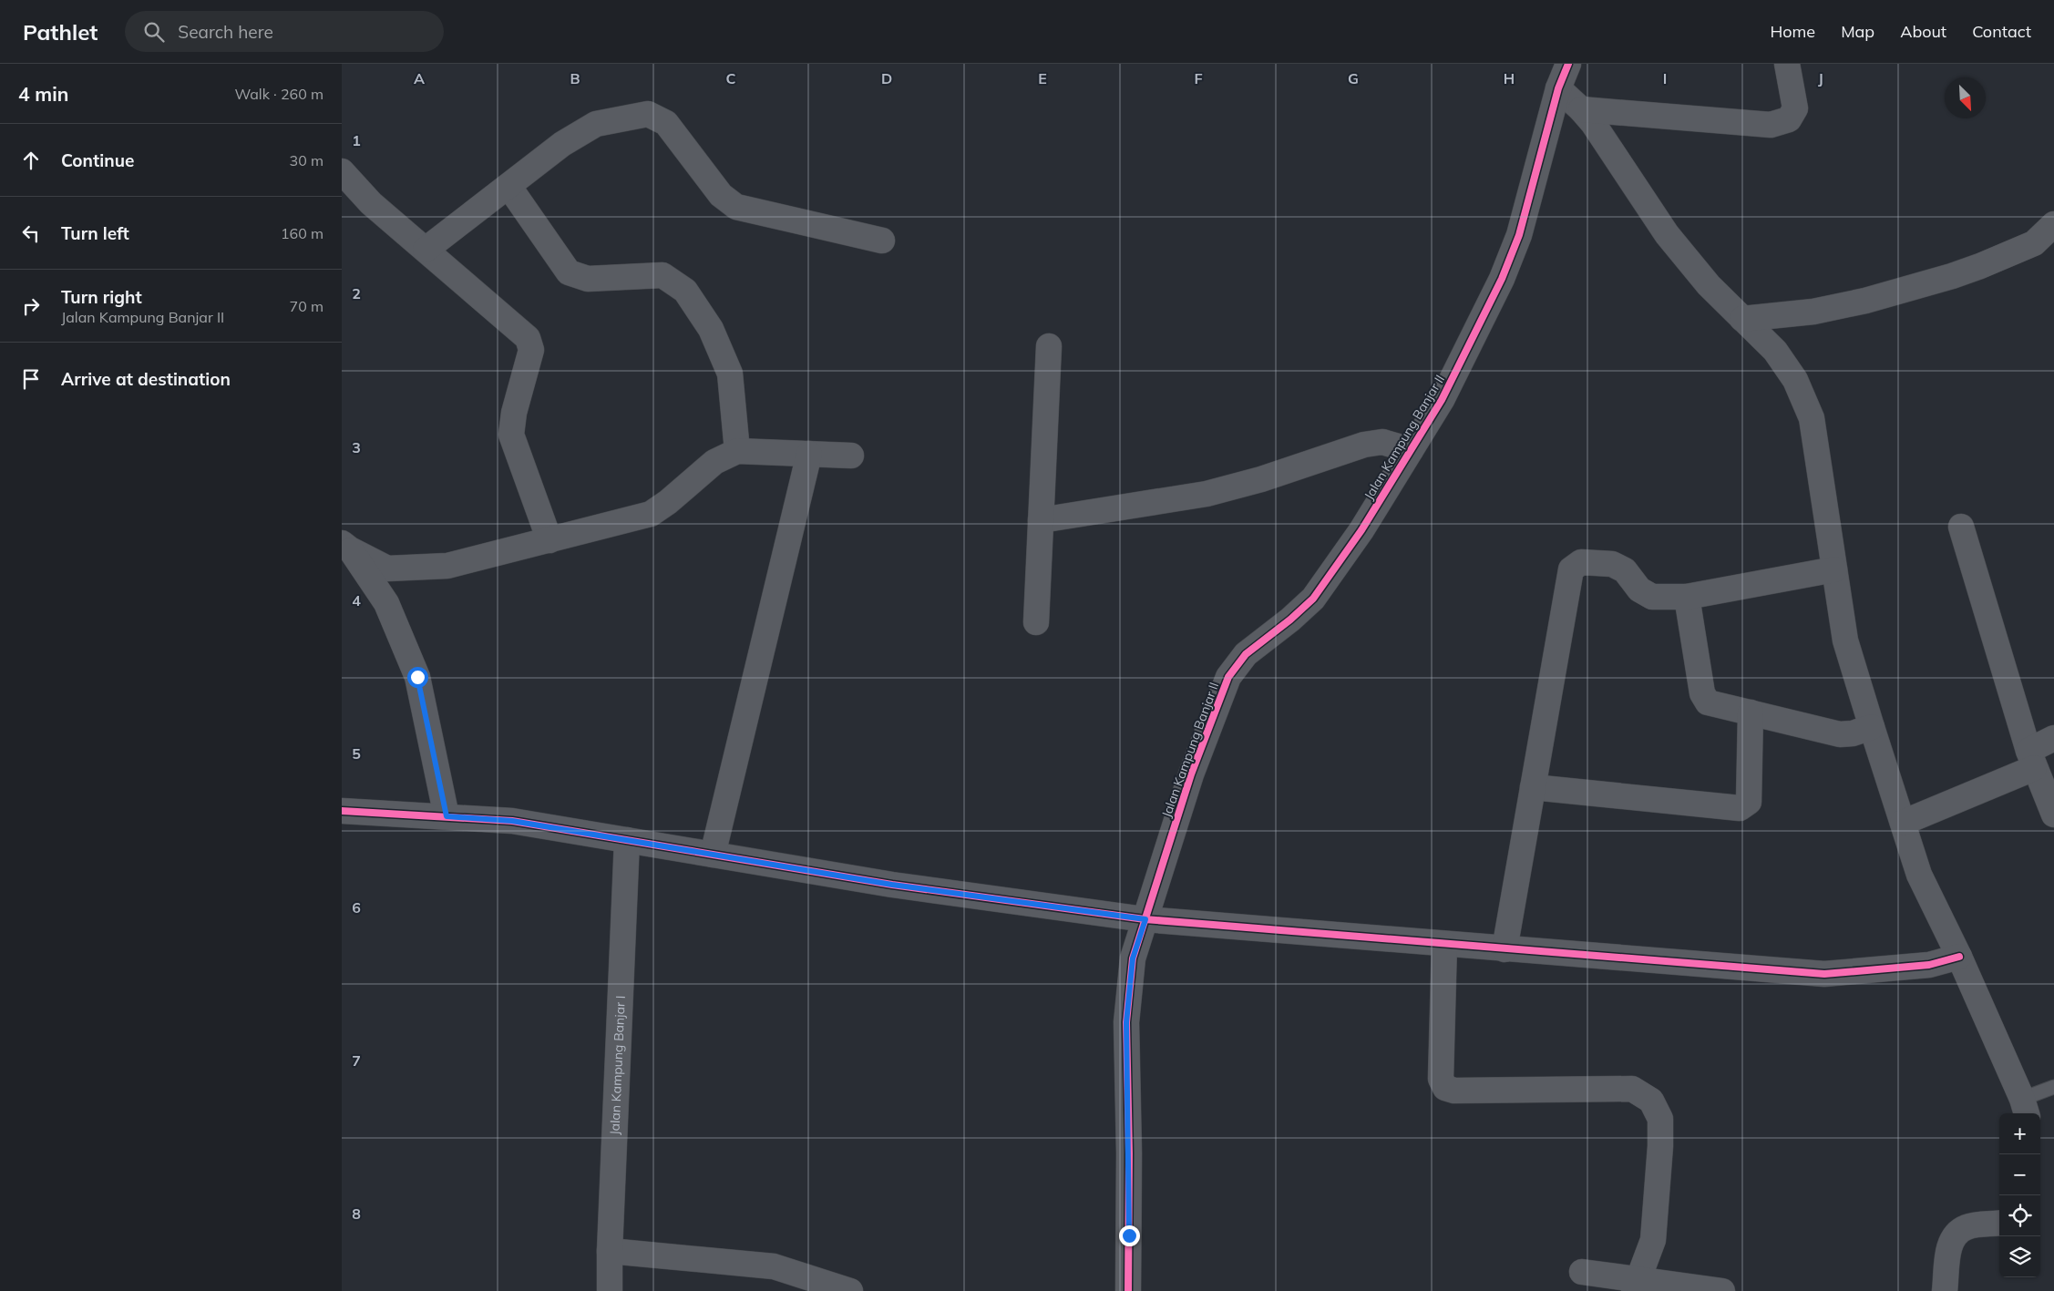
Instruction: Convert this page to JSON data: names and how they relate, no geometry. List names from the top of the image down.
{
  "streets": {
    "street": ["Jalan Kampung Banjar II", "Jalan Kampung Banjar I"]
  },
  "north": "bottom right",
  "page": {
    "header": "Pathlet",
    "search": "Search here",
    "nav": [
      "Home",
      "Map",
      "About",
      "Contact"
    ],
    "heading": ["4 min", "Walk · 260 m"],
    "list": [
      ["Continue", "30 m"],
      ["Turn left", "160 m"],
      ["Turn right", "Jalan Kampung Banjar II", "70 m"],
      "Arrive at destination"
    ],
    "map_buttons": ["+", "−"]
  },
  "grid": {
    "columns": [
      "A",
      "B",
      "C",
      "D",
      "E",
      "F",
      "G",
      "H",
      "I",
      "J"
    ],
    "rows": [
      "1",
      "2",
      "3",
      "4",
      "5",
      "6",
      "7",
      "8"
    ]
  }
}
